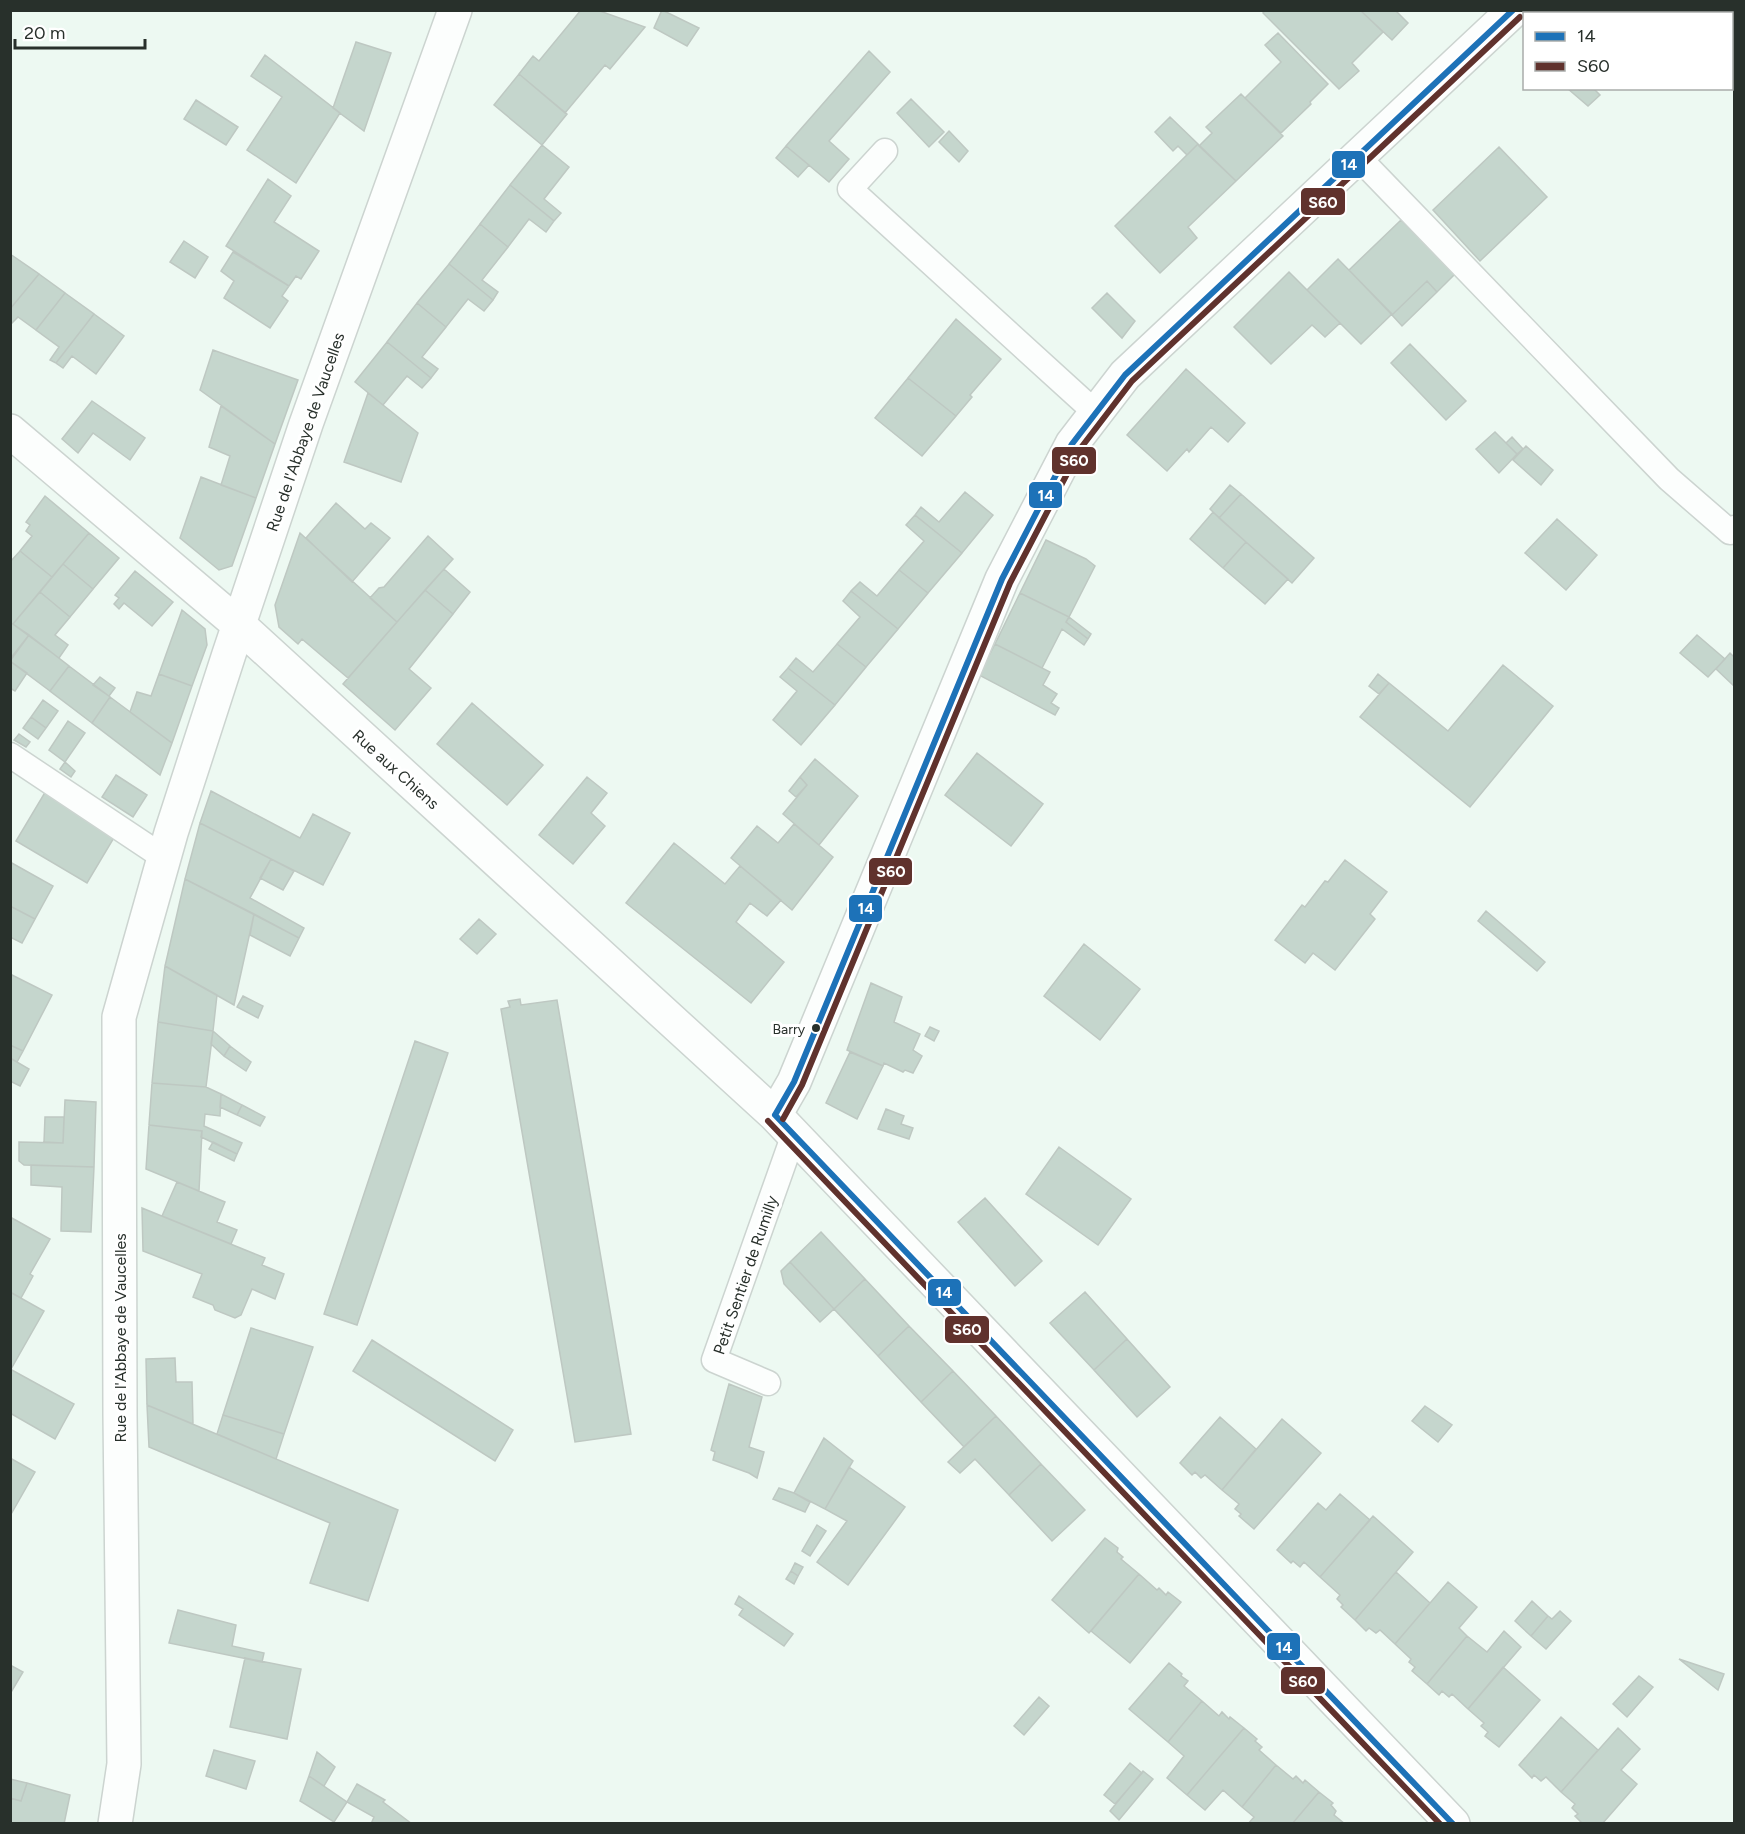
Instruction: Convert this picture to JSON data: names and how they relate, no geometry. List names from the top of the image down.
{
  "streets": {
    "street": ["Rue de l'Abbaye de Vaucelles", "Rue aux Chiens"],
    "lane": ["Petit Sentier de Rumilly"]
  },
  "crossings": [
    ["Rue de l'Abbaye de Vaucelles", "Rue aux Chiens"],
    ["Rue aux Chiens", "Petit Sentier de Rumilly"]
  ],
  "places": ["Barry"],
  "lines": ["transit line 14", "transit line S60"],
  "legend": ["14", "S60"],
  "scale_bar": "20 m"
}
